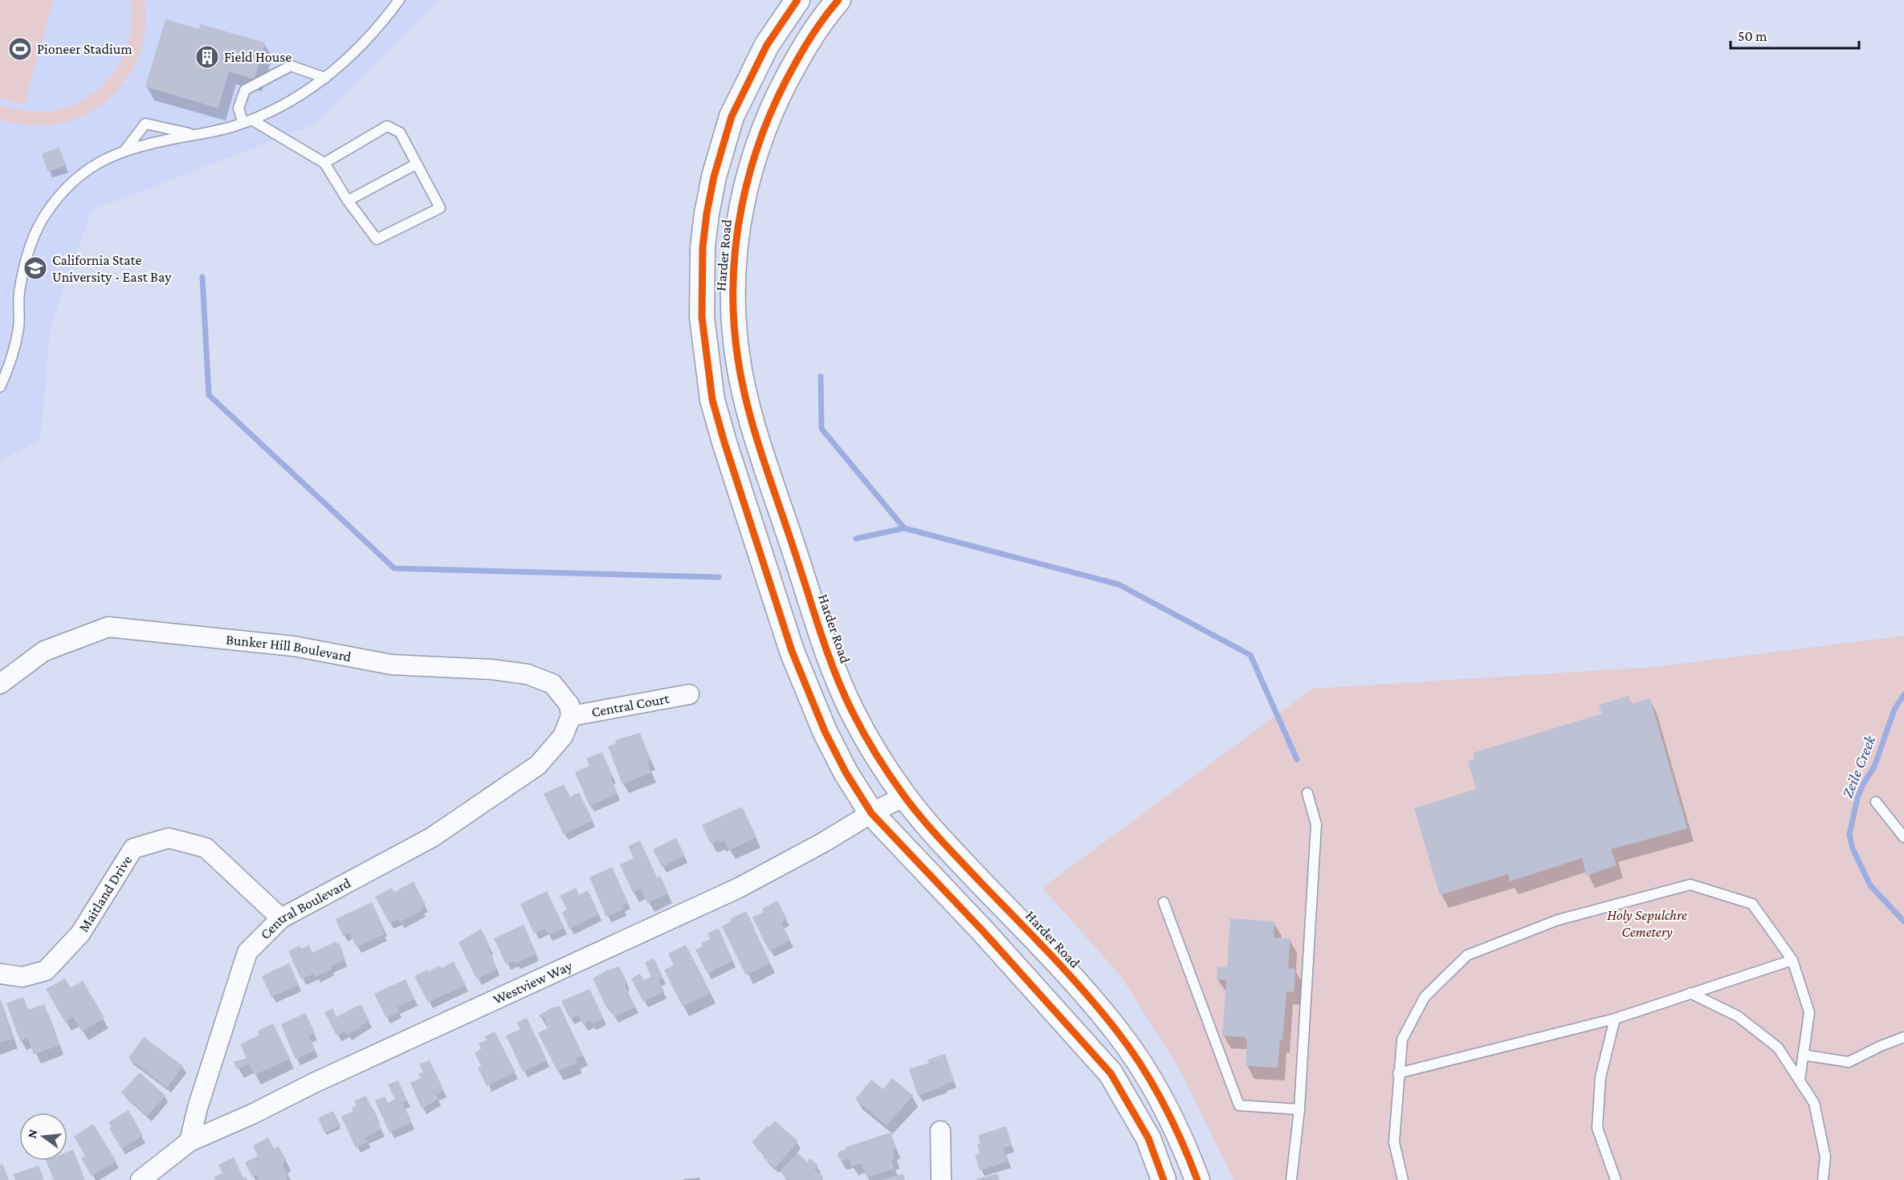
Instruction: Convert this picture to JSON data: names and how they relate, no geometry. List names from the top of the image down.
{
  "streets": {
    "street": [
      "Harder Road",
      "Bunker Hill Boulevard",
      "Central Court",
      "Maitland Drive",
      "Central Boulevard",
      "Westview Way"
    ]
  },
  "crossings": [
    ["Harder Road", "Westview Way"],
    ["Bunker Hill Boulevard", "Central Court"],
    ["Bunker Hill Boulevard", "Central Boulevard"],
    ["Central Court", "Central Boulevard"],
    ["Maitland Drive", "Central Boulevard"],
    ["Central Boulevard", "Westview Way"]
  ],
  "water": ["Zeile Creek"],
  "parks": ["Holy Sepulchre Cemetery"],
  "places": {
    "sports": ["Pioneer Stadium"],
    "building": ["Field House"],
    "school or university": ["California State University - East Bay"]
  },
  "scale_bar": "50 m",
  "north": "left"
}
